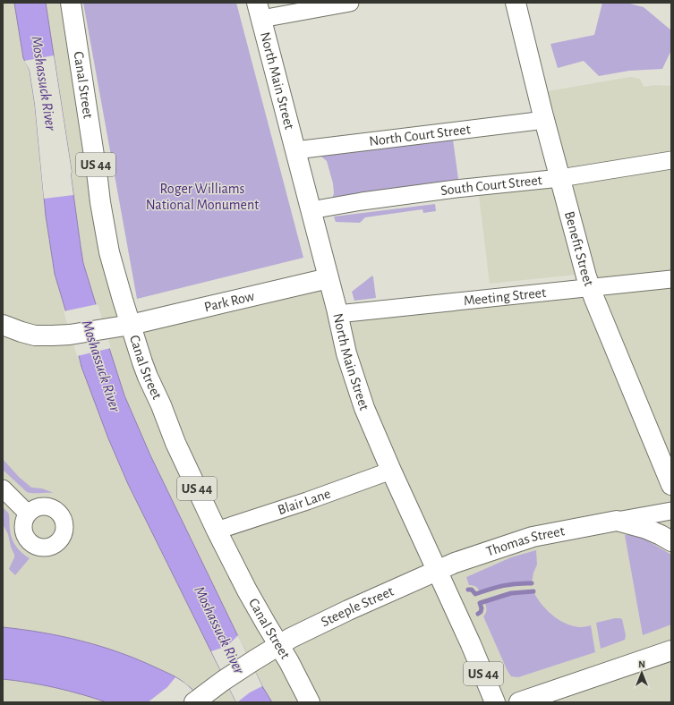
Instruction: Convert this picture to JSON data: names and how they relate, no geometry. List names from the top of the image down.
{
  "streets": {
    "main road": [
      "North Main Street",
      "Canal Street",
      "US 44",
      "Benefit Street",
      "Park Row",
      "Thomas Street",
      "Steeple Street"
    ],
    "street": [
      "North Court Street",
      "South Court Street",
      "Meeting Street",
      "Blair Lane"
    ]
  },
  "crossings": [
    ["North Main Street", "North Court Street"],
    ["North Main Street", "South Court Street"],
    ["North Main Street", "Meeting Street"],
    ["North Main Street", "Park Row"],
    ["North Main Street", "Blair Lane"],
    ["North Main Street", "Thomas Street"],
    ["North Main Street", "Steeple Street"],
    ["Canal Street", "Park Row"],
    ["Canal Street", "Blair Lane"],
    ["Canal Street", "Steeple Street"],
    ["North Court Street", "Benefit Street"],
    ["South Court Street", "Benefit Street"],
    ["Benefit Street", "Meeting Street"],
    ["Thomas Street", "Steeple Street"]
  ],
  "water": ["Moshassuck River"],
  "parks": ["Roger Williams National Monument"],
  "north": "top"
}
